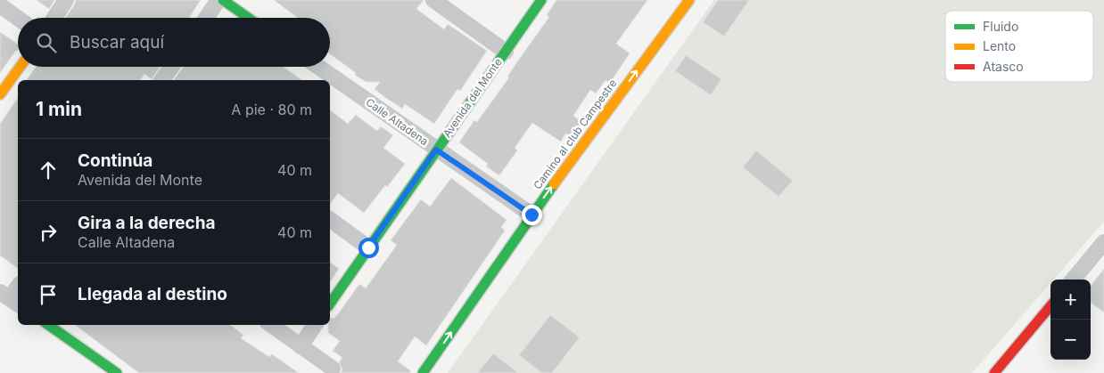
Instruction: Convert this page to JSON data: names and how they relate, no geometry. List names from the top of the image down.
{
  "streets": {
    "street": ["Avenida del Monte", "Calle Altadena", "Camino al club Campestre"]
  },
  "crossings": [
    ["Avenida del Monte", "Calle Altadena"],
    ["Calle Altadena", "Camino al club Campestre"]
  ],
  "one_way": ["Camino al club Campestre"],
  "legend": ["Fluido", "Lento", "Atasco"],
  "page": {
    "search": "Buscar aquí",
    "heading": ["1 min", "A pie · 80 m"],
    "list": [
      ["Continúa", "Avenida del Monte", "40 m"],
      ["Gira a la derecha", "Calle Altadena", "40 m"],
      "Llegada al destino"
    ],
    "map_buttons": ["+", "−"]
  }
}
